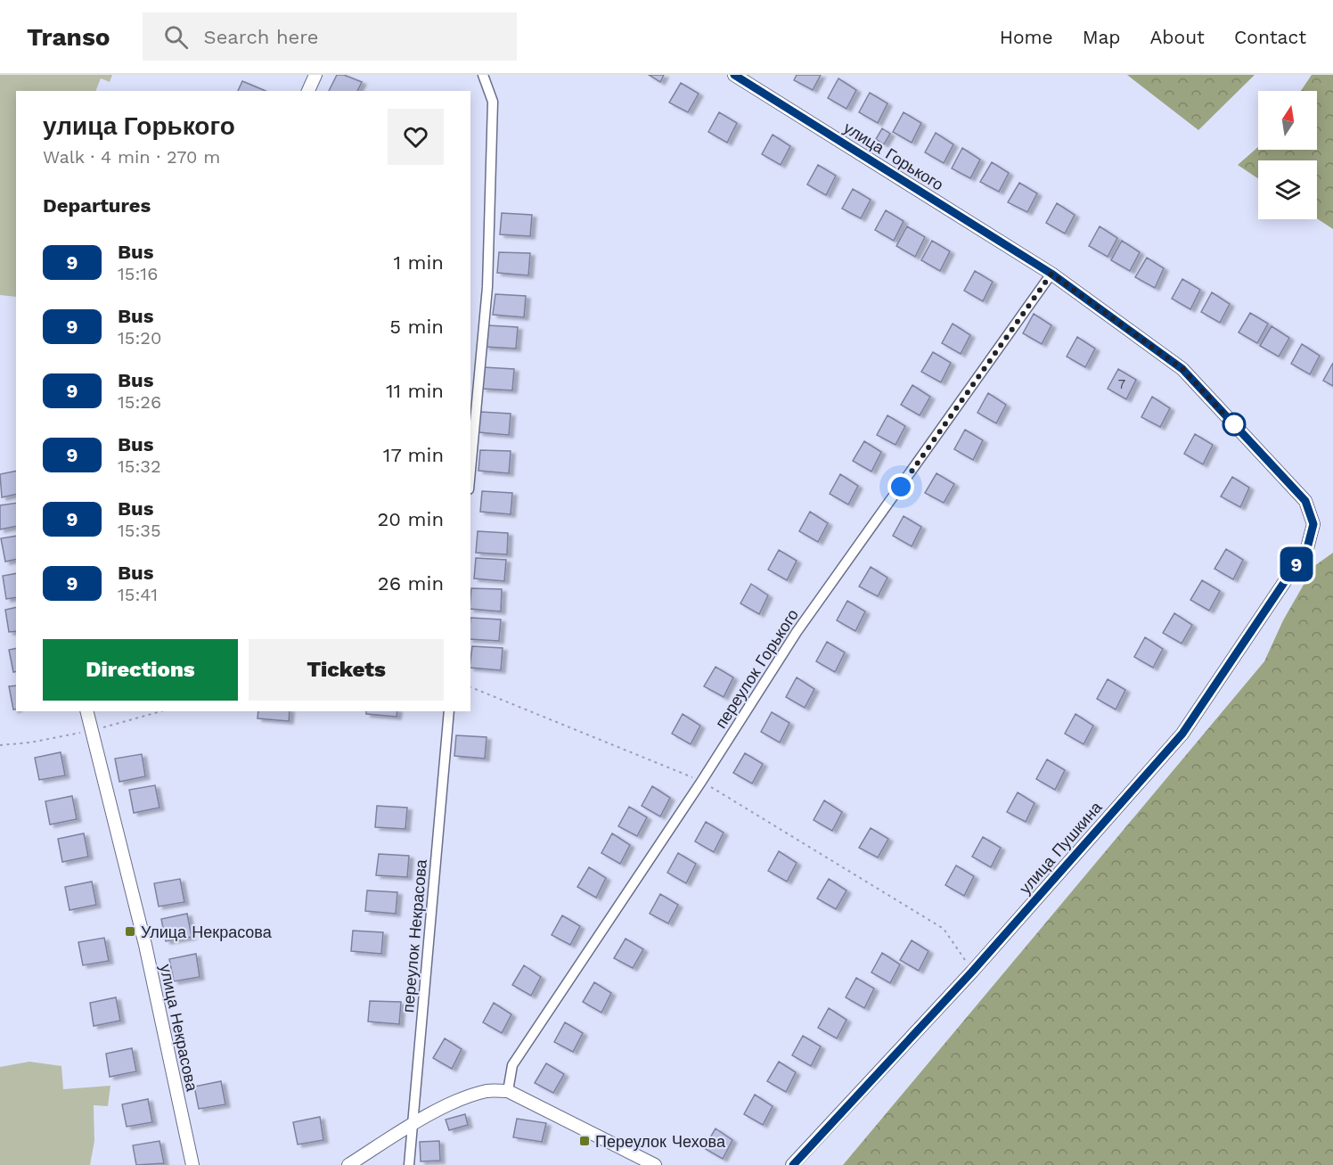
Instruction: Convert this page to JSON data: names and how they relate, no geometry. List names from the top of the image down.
{
  "streets": {
    "street": [
      "улица Горького",
      "переулок Горького",
      "улица Пушкина",
      "переулок Некрасова",
      "улица Некрасова"
    ]
  },
  "crossings": [
    ["улица Горького", "переулок Горького"],
    ["улица Горького", "улица Пушкина"]
  ],
  "places": {
    "transit": ["Улица Некрасова", "Переулок Чехова"]
  },
  "lines": ["bus line 9"],
  "house_numbers": ["7"],
  "north": "top",
  "page": {
    "header": "Transo",
    "search": "Search here",
    "nav": [
      "Home",
      "Map",
      "About",
      "Contact"
    ],
    "on_map": "9",
    "heading": [
      ["улица Горького", "Walk · 4 min · 270 m"],
      "Departures"
    ],
    "list": [
      {
        "mark": "9",
        "name": "Bus",
        "note": "15:16",
        "value": "1 min"
      },
      {
        "mark": "9",
        "name": "Bus",
        "note": "15:20",
        "value": "5 min"
      },
      {
        "mark": "9",
        "name": "Bus",
        "note": "15:26",
        "value": "11 min"
      },
      {
        "mark": "9",
        "name": "Bus",
        "note": "15:32",
        "value": "17 min"
      },
      {
        "mark": "9",
        "name": "Bus",
        "note": "15:35",
        "value": "20 min"
      },
      {
        "mark": "9",
        "name": "Bus",
        "note": "15:41",
        "value": "26 min"
      }
    ],
    "buttons": ["Directions", "Tickets"]
  }
}
